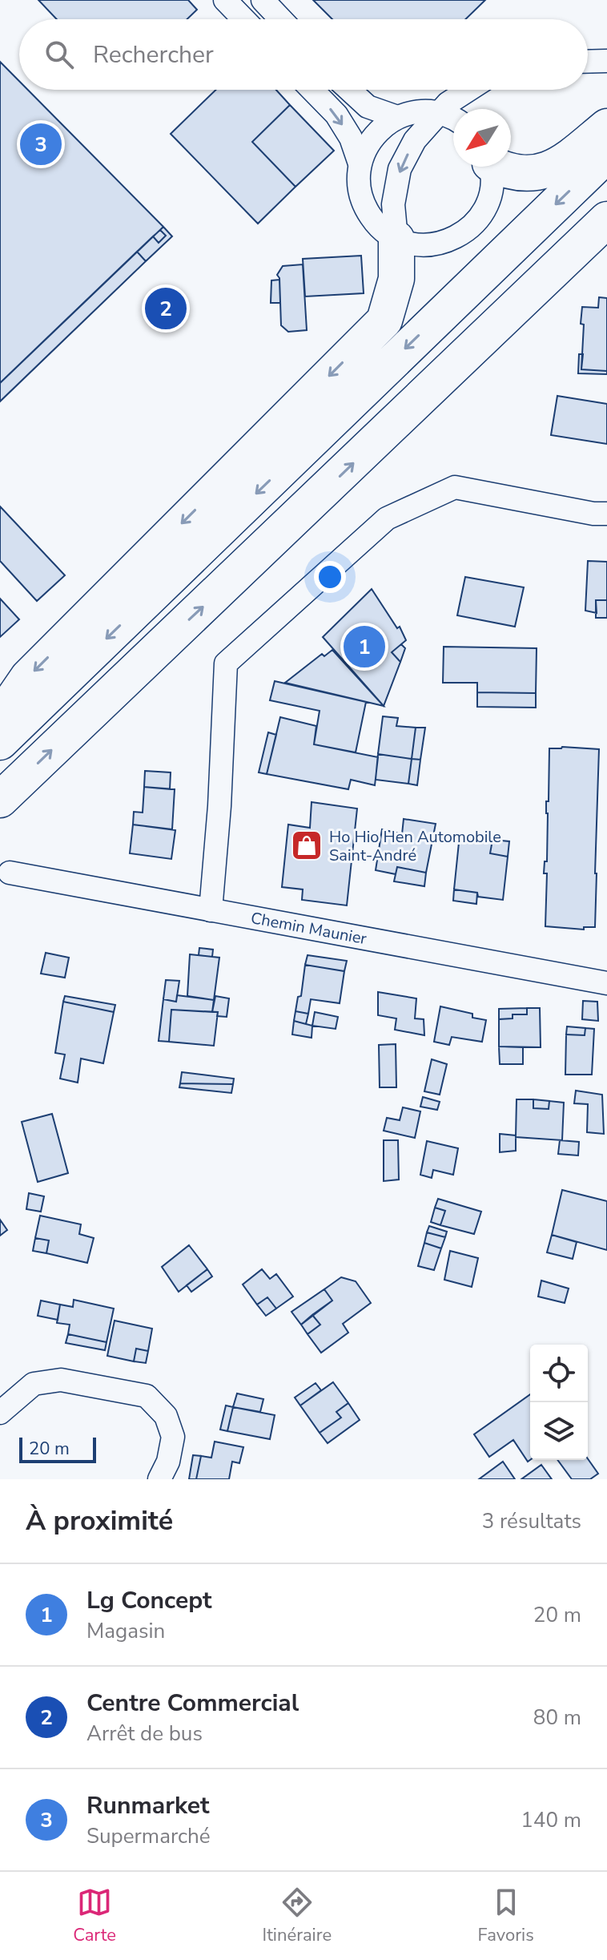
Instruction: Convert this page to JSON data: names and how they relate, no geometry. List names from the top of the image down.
{
  "streets": {
    "street": ["Chemin Maunier"]
  },
  "places": {
    "shop": ["Ho Hio Hen Automobile Saint-André"]
  },
  "scale_bar": "20 m",
  "north": "bottom left",
  "page": {
    "search": "Rechercher",
    "pins": ["3", "2", "1"],
    "scale": "20 m",
    "heading": ["À proximité", "3 résultats"],
    "list": [
      {
        "mark": "1",
        "name": "Lg Concept",
        "note": "Magasin",
        "value": "20 m"
      },
      {
        "mark": "2",
        "name": "Centre Commercial",
        "note": "Arrêt de bus",
        "value": "80 m"
      },
      {
        "mark": "3",
        "name": "Runmarket",
        "note": "Supermarché",
        "value": "140 m"
      }
    ],
    "nav": ["Carte", "Itinéraire", "Favoris"]
  }
}
